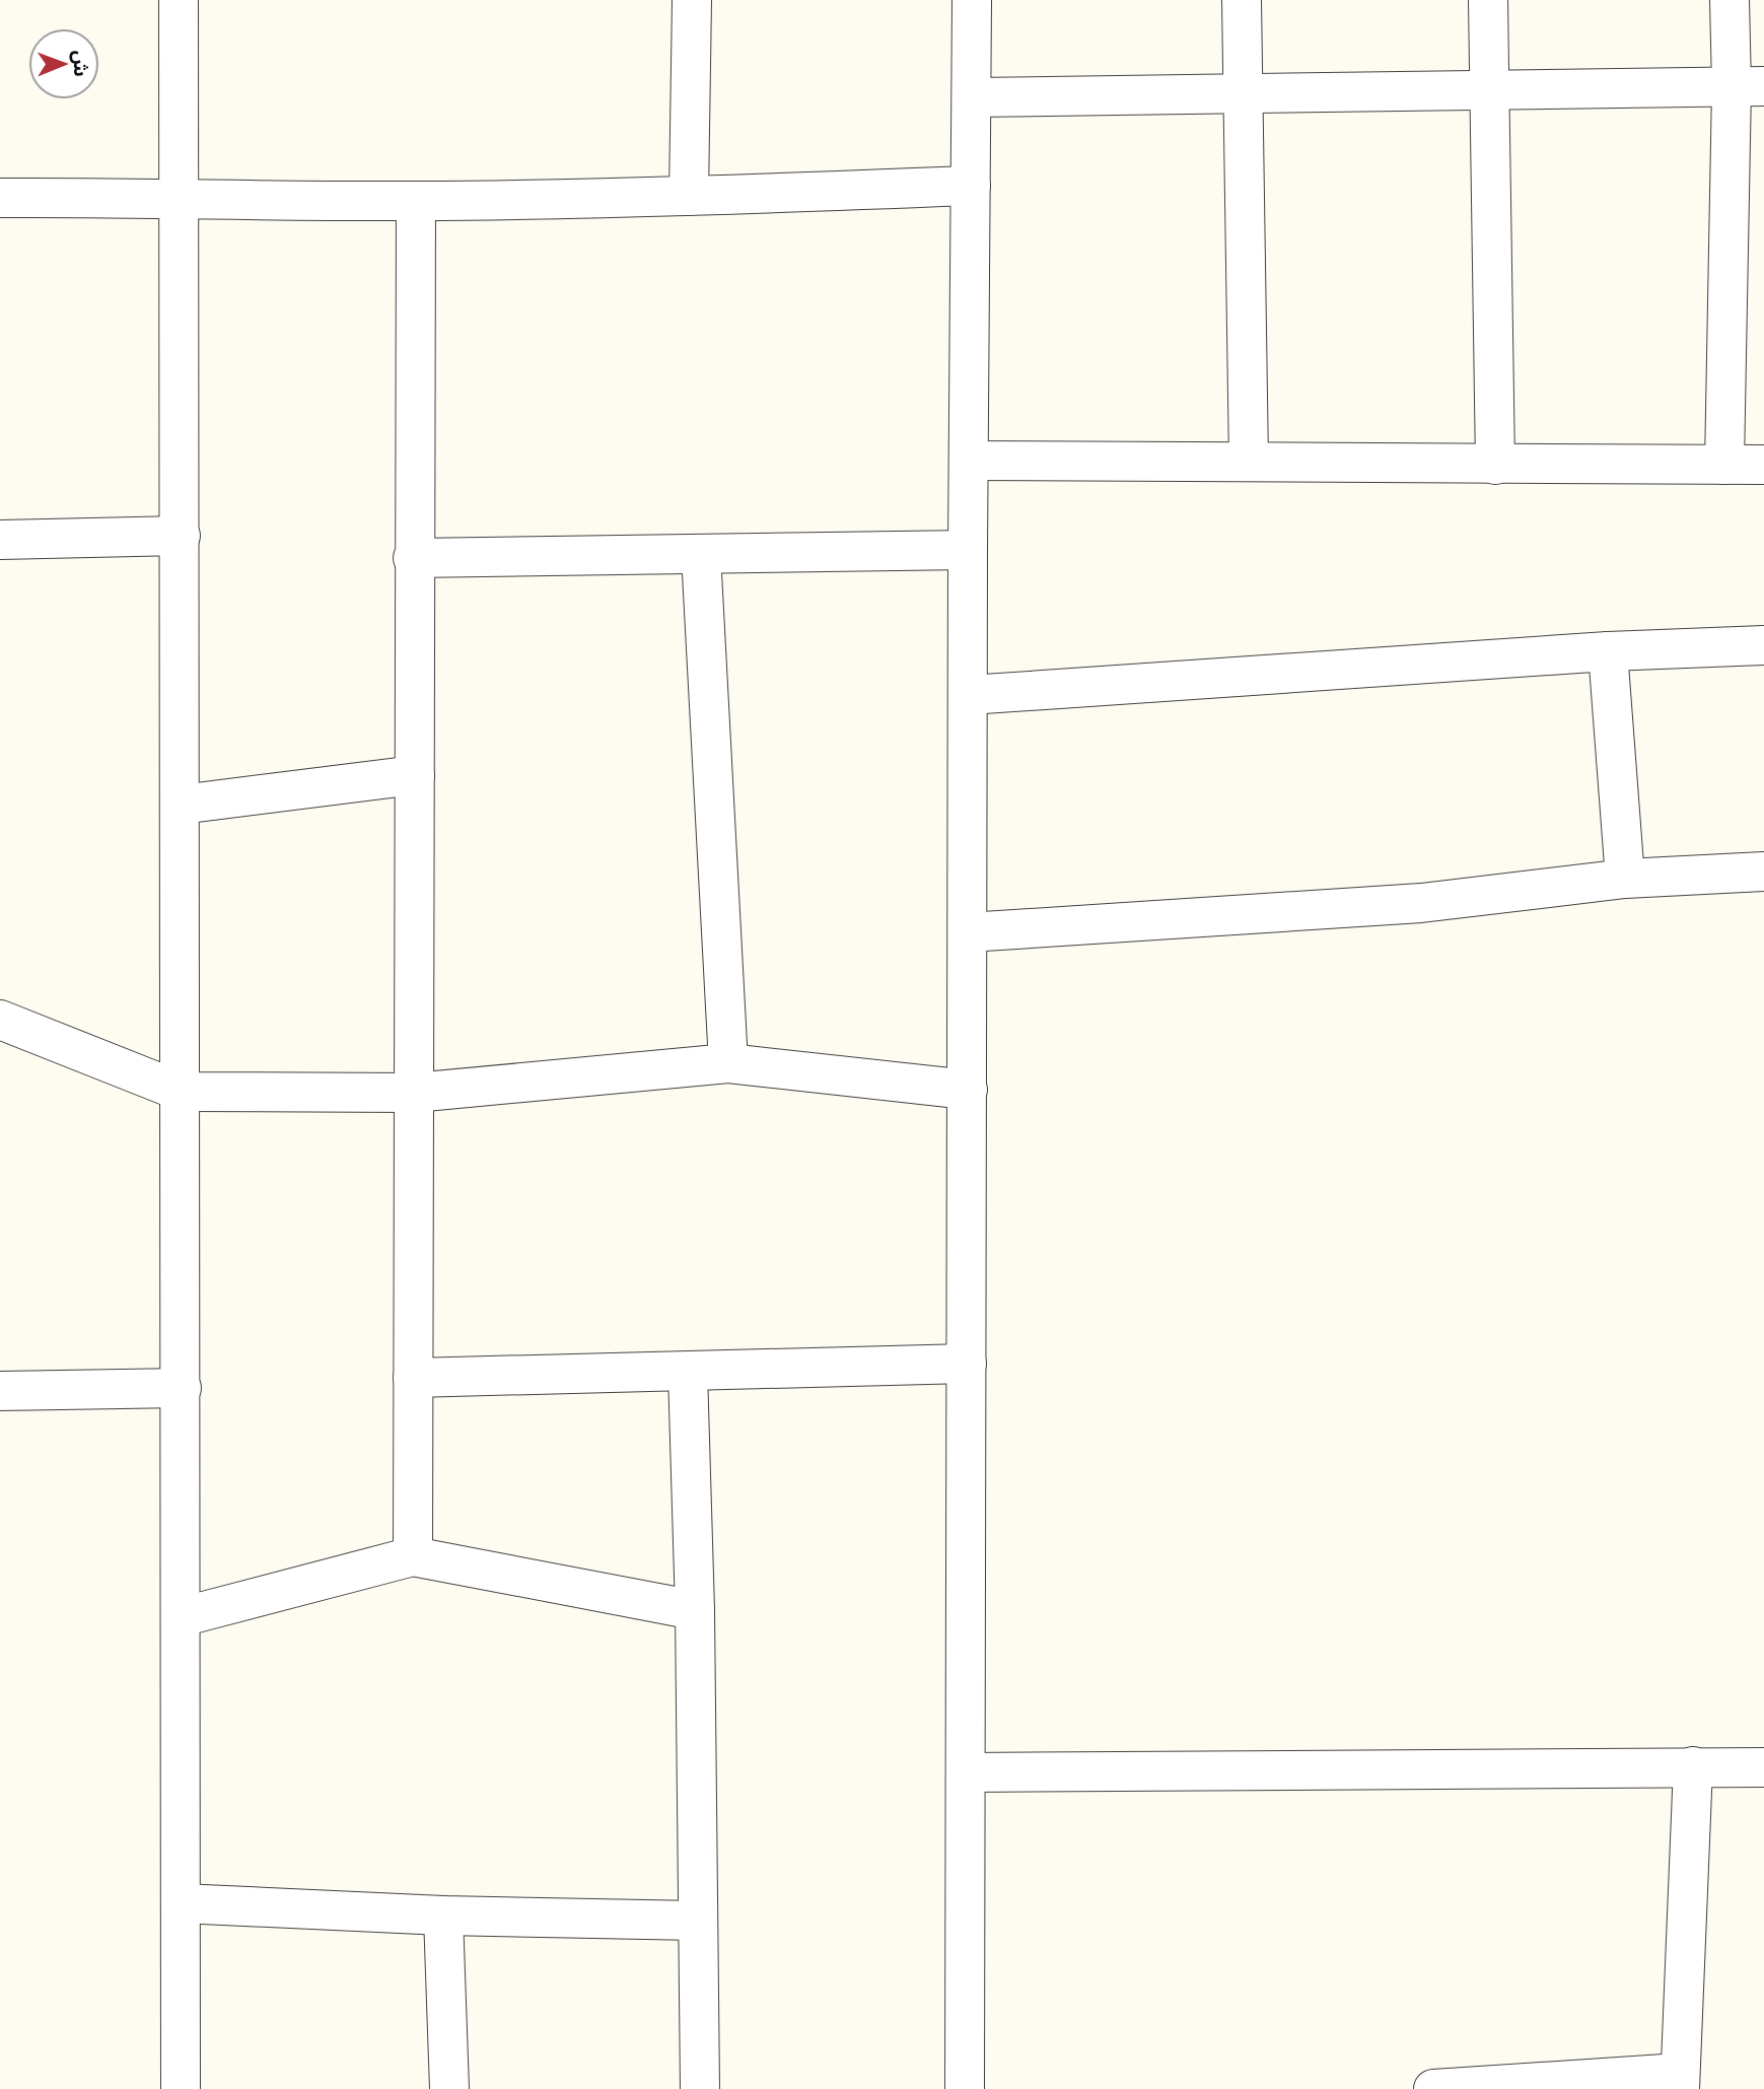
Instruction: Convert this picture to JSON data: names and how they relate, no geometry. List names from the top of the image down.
{
  "north": "right"
}
